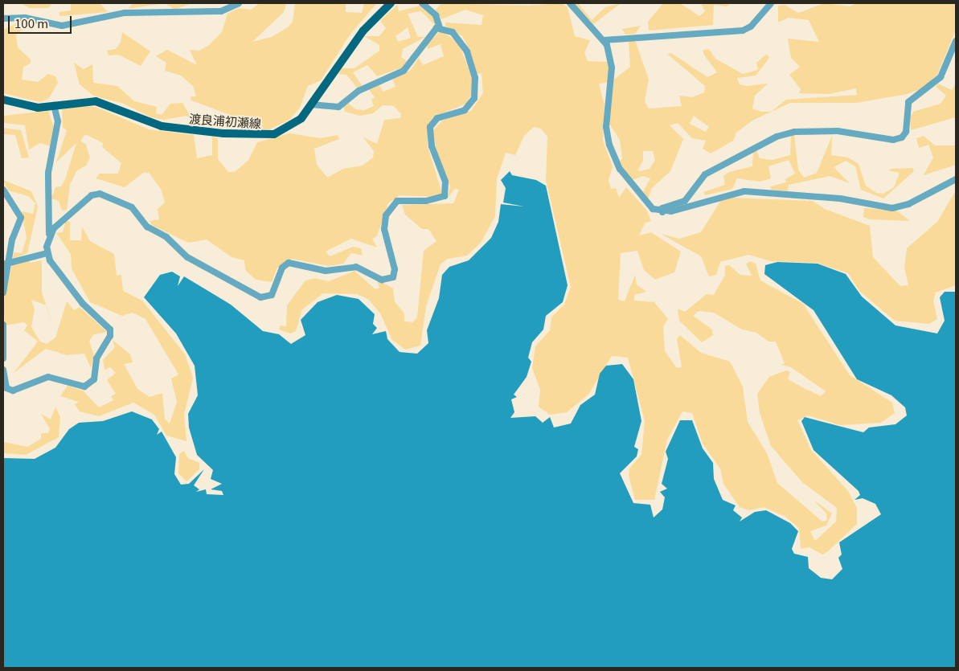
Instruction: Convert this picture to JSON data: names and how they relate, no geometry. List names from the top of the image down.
{
  "streets": {
    "main road": ["渡良浦初瀬線"]
  },
  "scale_bar": "100 m"
}
